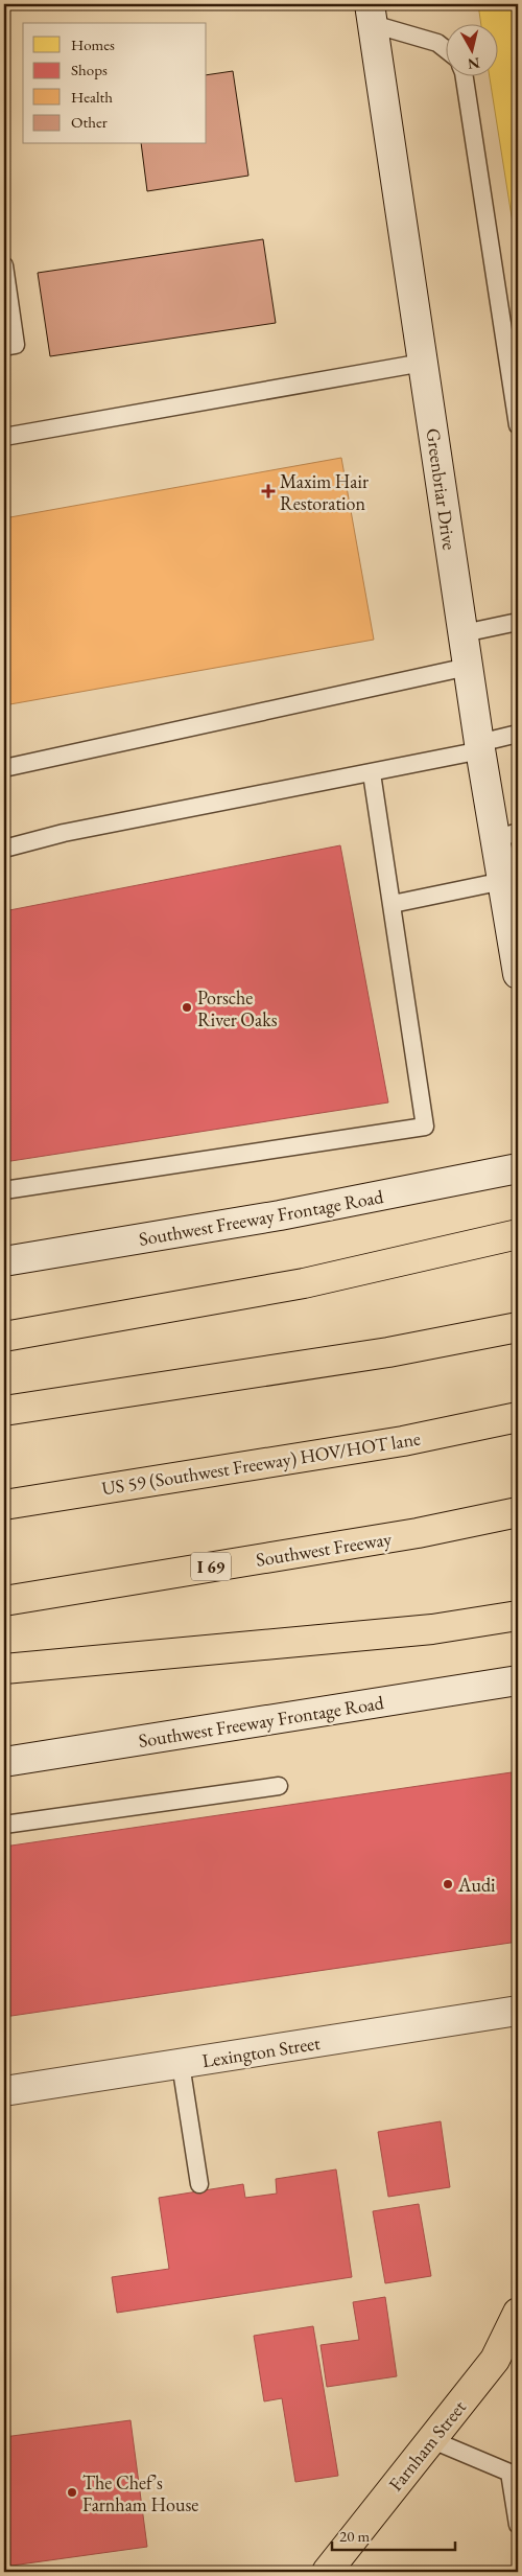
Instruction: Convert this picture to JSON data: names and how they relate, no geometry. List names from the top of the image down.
{
  "streets": {
    "main road": [
      "Greenbriar Drive",
      "Southwest Freeway Frontage Road",
      "US 59 (Southwest Freeway) HOV/HOT lane",
      "Southwest Freeway",
      "I 69",
      "Lexington Street",
      "Farnham Street"
    ]
  },
  "places": {
    "health": ["Maxim Hair Restoration"],
    "other": ["Porsche River Oaks", "Audi", "The Chef’s Farnham House"]
  },
  "legend": [
    "Homes",
    "Shops",
    "Health",
    "Other"
  ],
  "scale_bar": "20 m",
  "north": "bottom"
}
